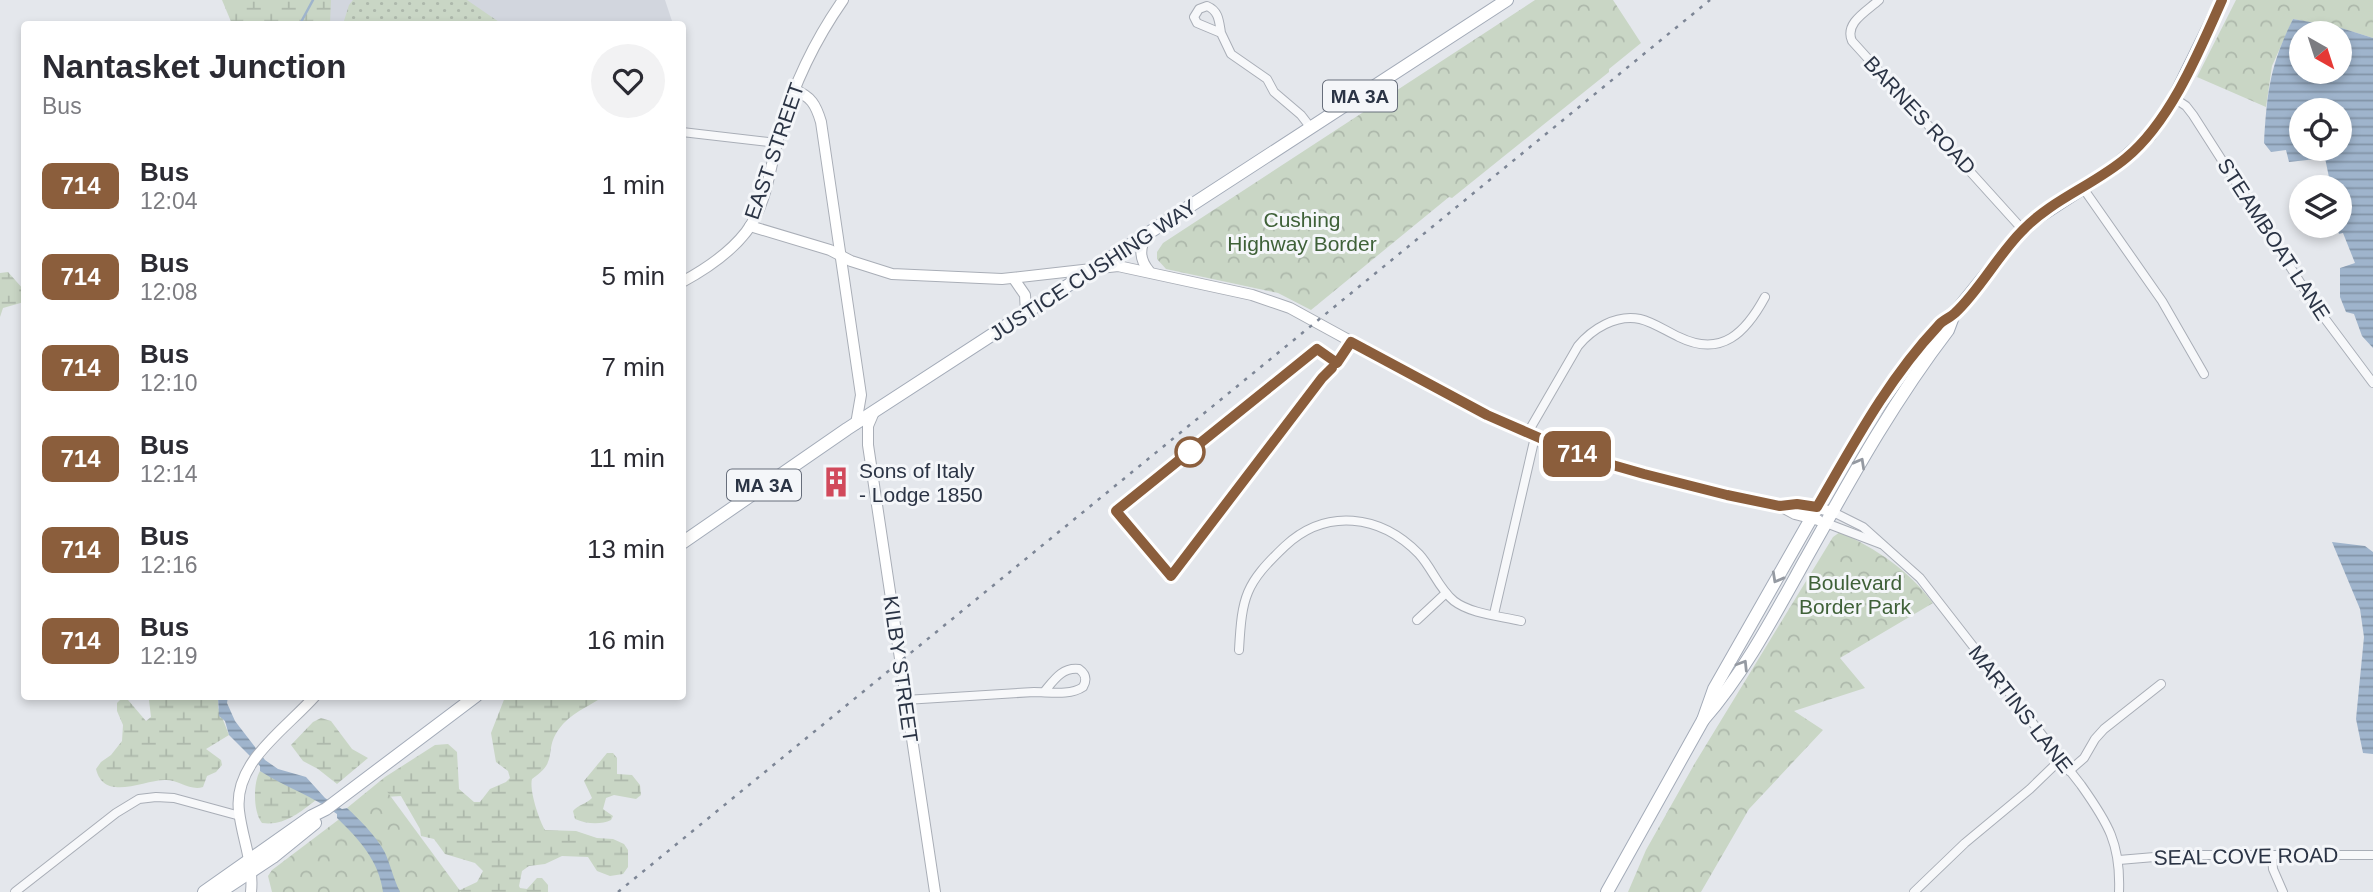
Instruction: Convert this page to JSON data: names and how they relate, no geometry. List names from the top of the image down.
{
  "streets": {
    "main road": ["MA 3A", "JUSTICE CUSHING WAY"],
    "street": [
      "BARNES ROAD",
      "EAST STREET",
      "STEAMBOAT LANE",
      "KILBY STREET",
      "MARTINS LANE",
      "SEAL COVE ROAD"
    ]
  },
  "crossings": [
    ["JUSTICE CUSHING WAY", "KILBY STREET"],
    ["MARTINS LANE", "SEAL COVE ROAD"]
  ],
  "parks": ["Cushing Highway Border", "Boulevard Border Park"],
  "places": {
    "building": ["Sons of Italy - Lodge 1850"]
  },
  "lines": ["bus line 714"],
  "north": "bottom right",
  "page": {
    "on_map": "714",
    "heading": ["Nantasket Junction", "Bus"],
    "list": [
      {
        "mark": "714",
        "name": "Bus",
        "note": "12:04",
        "value": "1 min"
      },
      {
        "mark": "714",
        "name": "Bus",
        "note": "12:08",
        "value": "5 min"
      },
      {
        "mark": "714",
        "name": "Bus",
        "note": "12:10",
        "value": "7 min"
      },
      {
        "mark": "714",
        "name": "Bus",
        "note": "12:14",
        "value": "11 min"
      },
      {
        "mark": "714",
        "name": "Bus",
        "note": "12:16",
        "value": "13 min"
      },
      {
        "mark": "714",
        "name": "Bus",
        "note": "12:19",
        "value": "16 min"
      }
    ]
  }
}
